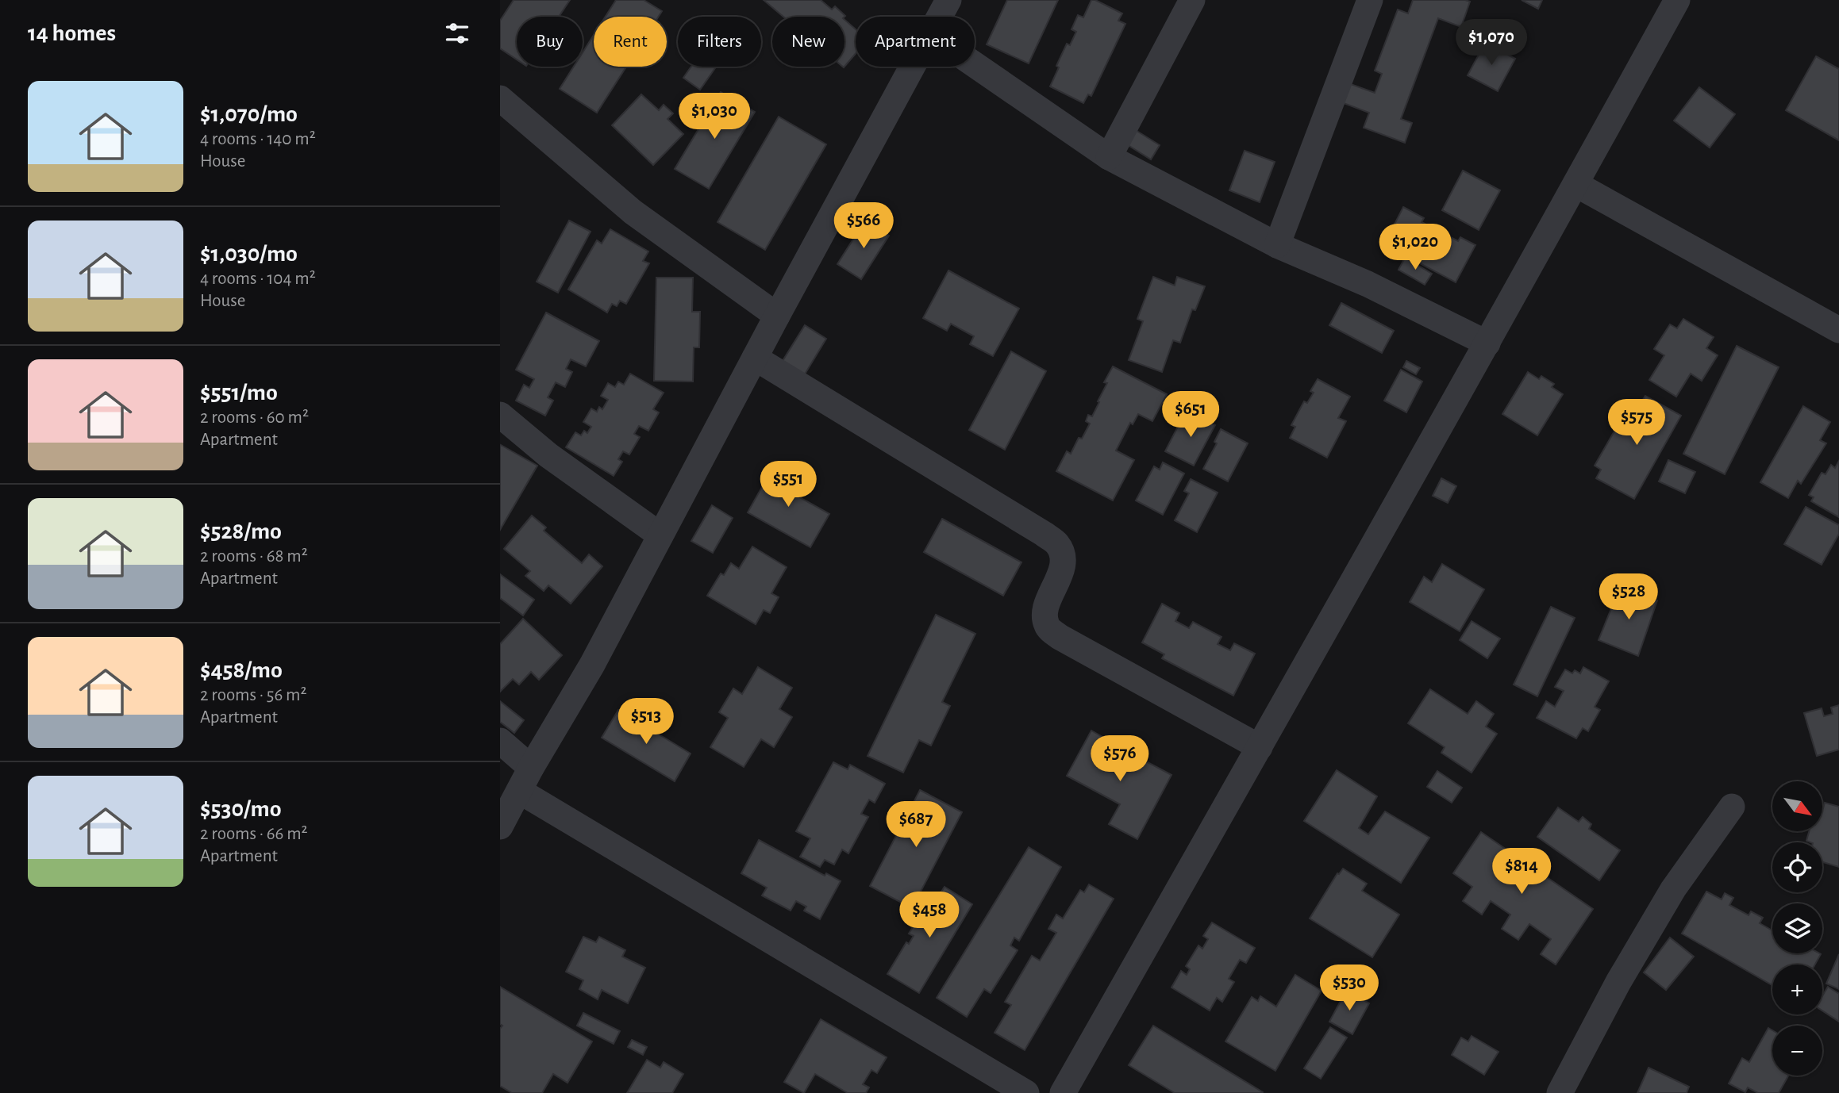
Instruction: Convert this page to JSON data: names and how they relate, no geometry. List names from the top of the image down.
{
  "north": "bottom right",
  "page": {
    "heading": "14 homes",
    "chip": [
      "Buy",
      "Rent",
      "Filters",
      "New",
      "Apartment"
    ],
    "price": [
      "$1,070",
      "$1,030",
      "$566",
      "$1,020",
      "$651",
      "$575",
      "$551",
      "$528",
      "$513",
      "$576",
      "$687",
      "$814",
      "$458",
      "$530"
    ],
    "list": [
      {
        "name": "$1,070/mo",
        "note": "4 rooms · 140 m² · House"
      },
      {
        "name": "$1,030/mo",
        "note": "4 rooms · 104 m² · House"
      },
      {
        "name": "$551/mo",
        "note": "2 rooms · 60 m² · Apartment"
      },
      {
        "name": "$528/mo",
        "note": "2 rooms · 68 m² · Apartment"
      },
      {
        "name": "$458/mo",
        "note": "2 rooms · 56 m² · Apartment"
      },
      {
        "name": "$530/mo",
        "note": "2 rooms · 66 m² · Apartment"
      }
    ],
    "map_buttons": ["+", "−"]
  }
}
